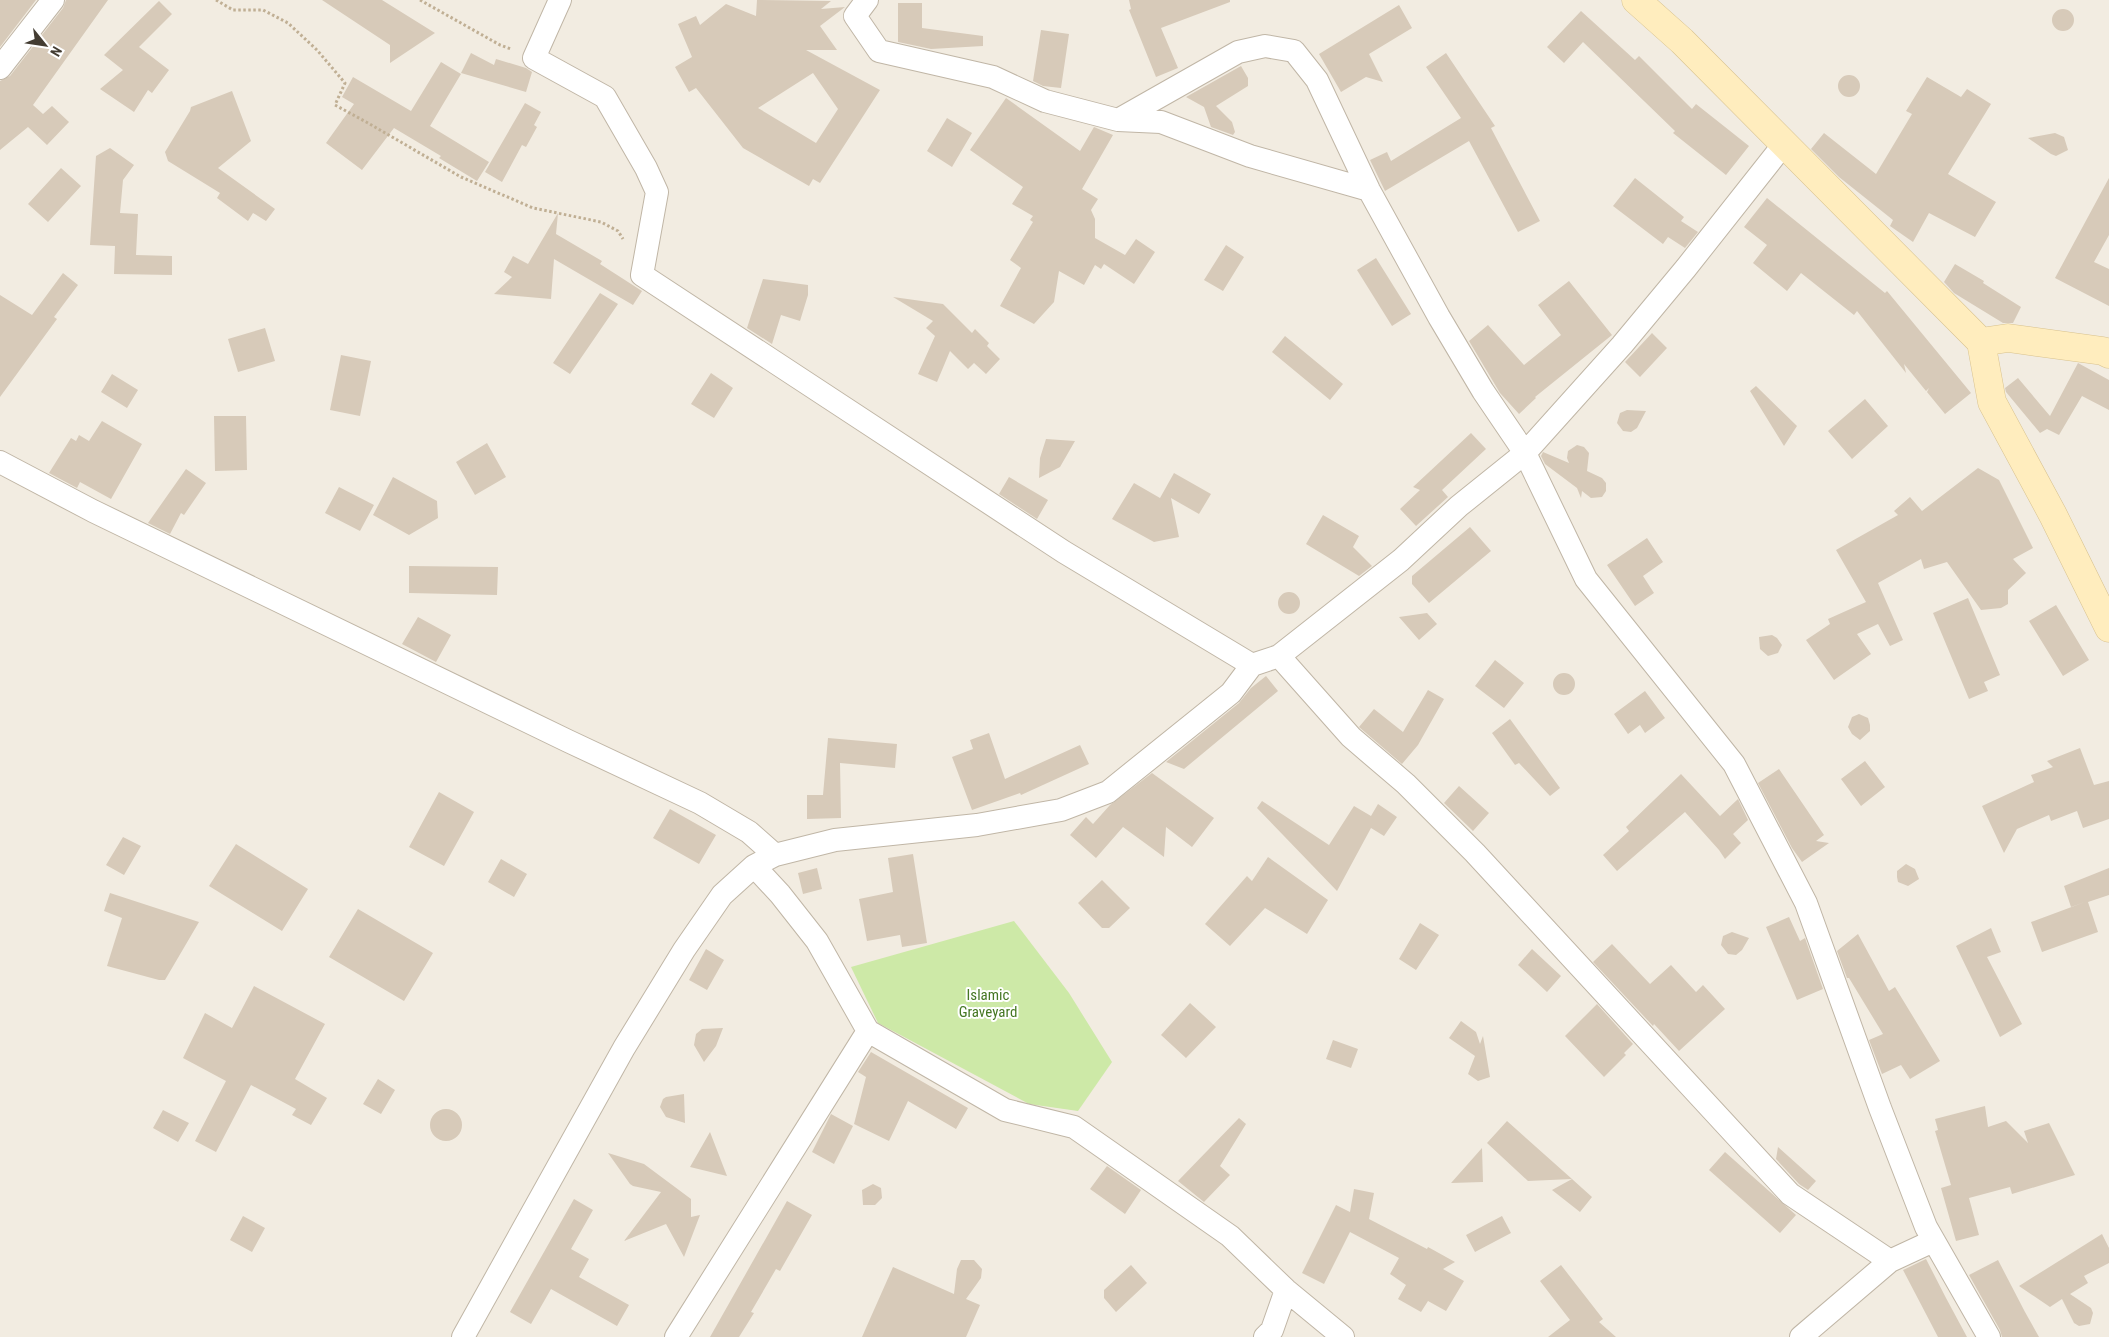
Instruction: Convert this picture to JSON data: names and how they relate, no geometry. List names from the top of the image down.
{
  "parks": ["Islamic Graveyard"],
  "north": "bottom right"
}
